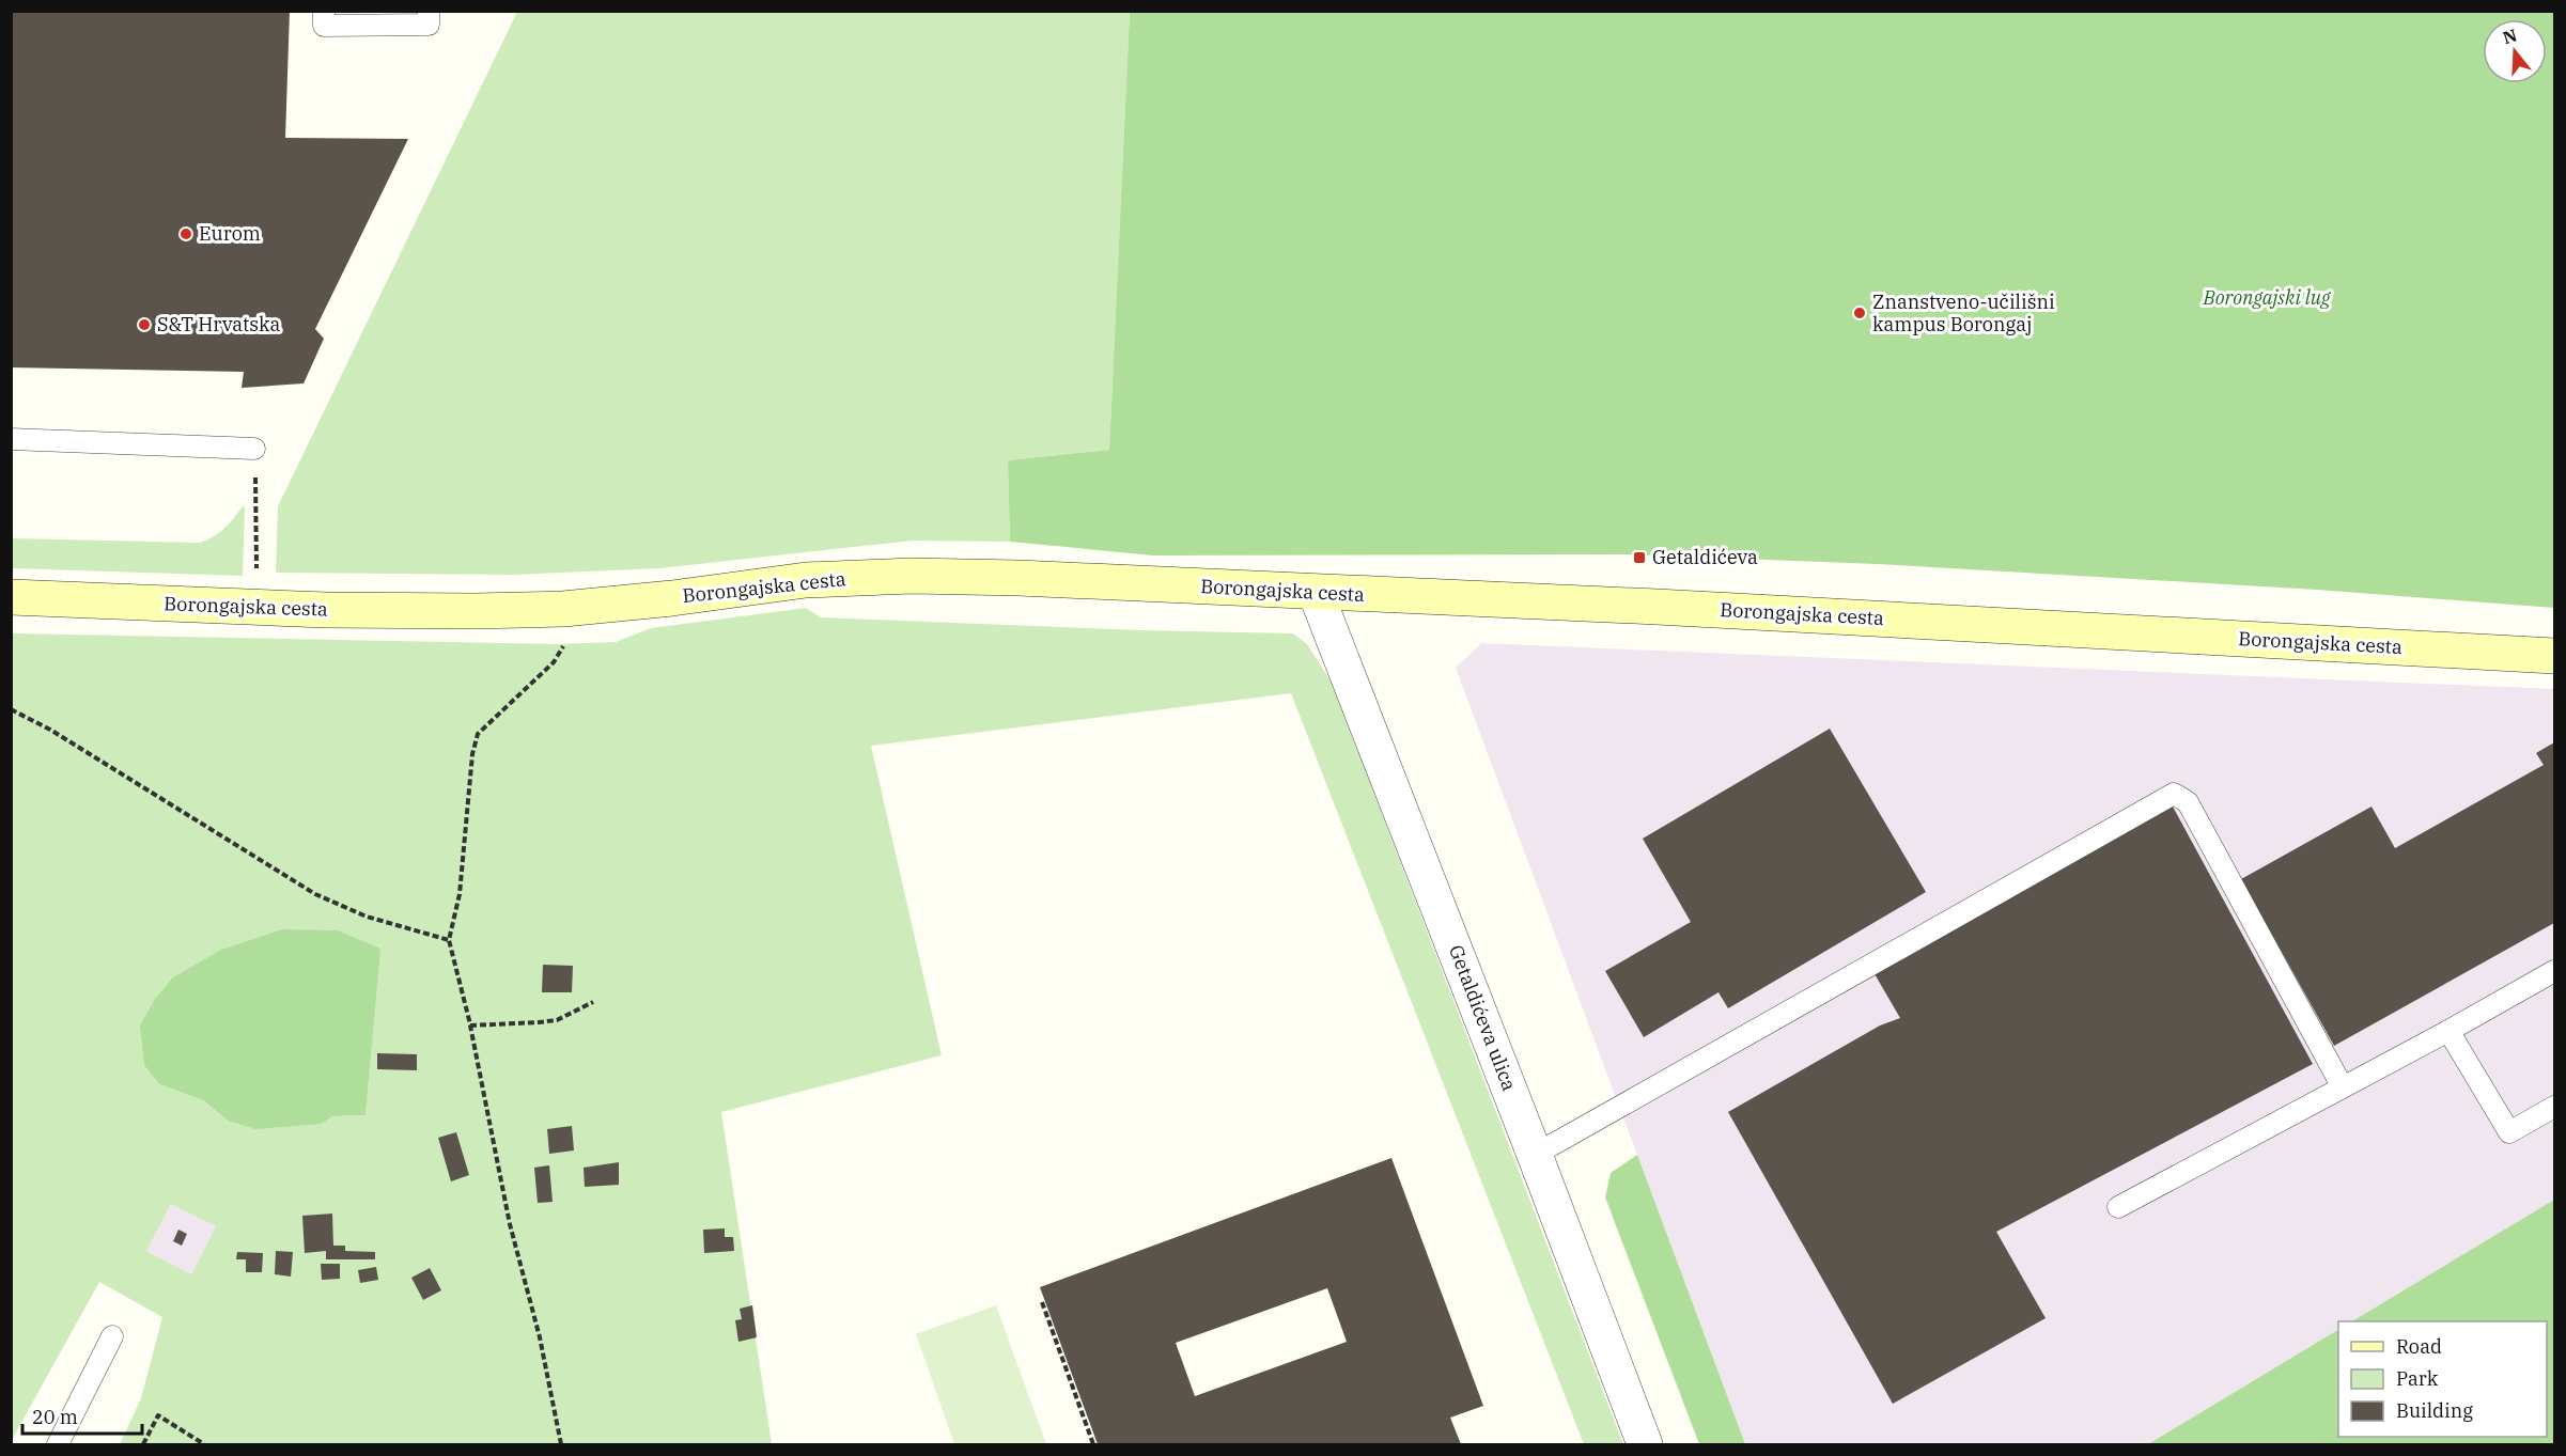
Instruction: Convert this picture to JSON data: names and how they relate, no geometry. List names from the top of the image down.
{
  "streets": {
    "street": ["Borongajska cesta", "Getaldićeva ulica"]
  },
  "crossings": [
    ["Borongajska cesta", "Getaldićeva ulica"]
  ],
  "parks": ["Borongajski lug"],
  "places": {
    "other": ["Eurom", "Znanstveno-učilišni kampus Borongaj", "S&T Hrvatska"],
    "transit": ["Getaldićeva"]
  },
  "legend": ["Road", "Park", "Building"],
  "scale_bar": "20 m",
  "north": "top"
}
